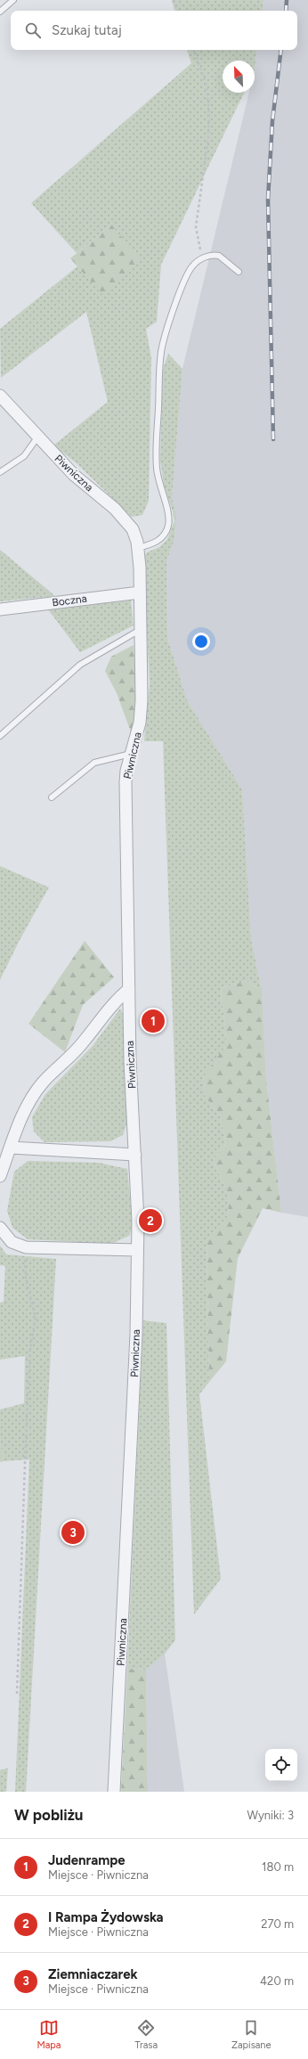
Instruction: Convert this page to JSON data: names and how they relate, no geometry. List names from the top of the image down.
{
  "streets": {
    "street": ["Piwniczna", "Boczna"]
  },
  "crossings": [
    ["Piwniczna", "Boczna"]
  ],
  "north": "top left",
  "page": {
    "search": "Szukaj tutaj",
    "pins": ["1", "2", "3"],
    "heading": ["W pobliżu", "Wyniki: 3"],
    "list": [
      {
        "mark": "1",
        "name": "Judenrampe",
        "note": "Miejsce · Piwniczna",
        "value": "180 m"
      },
      {
        "mark": "2",
        "name": "I Rampa Żydowska",
        "note": "Miejsce · Piwniczna",
        "value": "270 m"
      },
      {
        "mark": "3",
        "name": "Ziemniaczarek",
        "note": "Miejsce · Piwniczna",
        "value": "420 m"
      }
    ],
    "nav": ["Mapa", "Trasa", "Zapisane"]
  }
}
